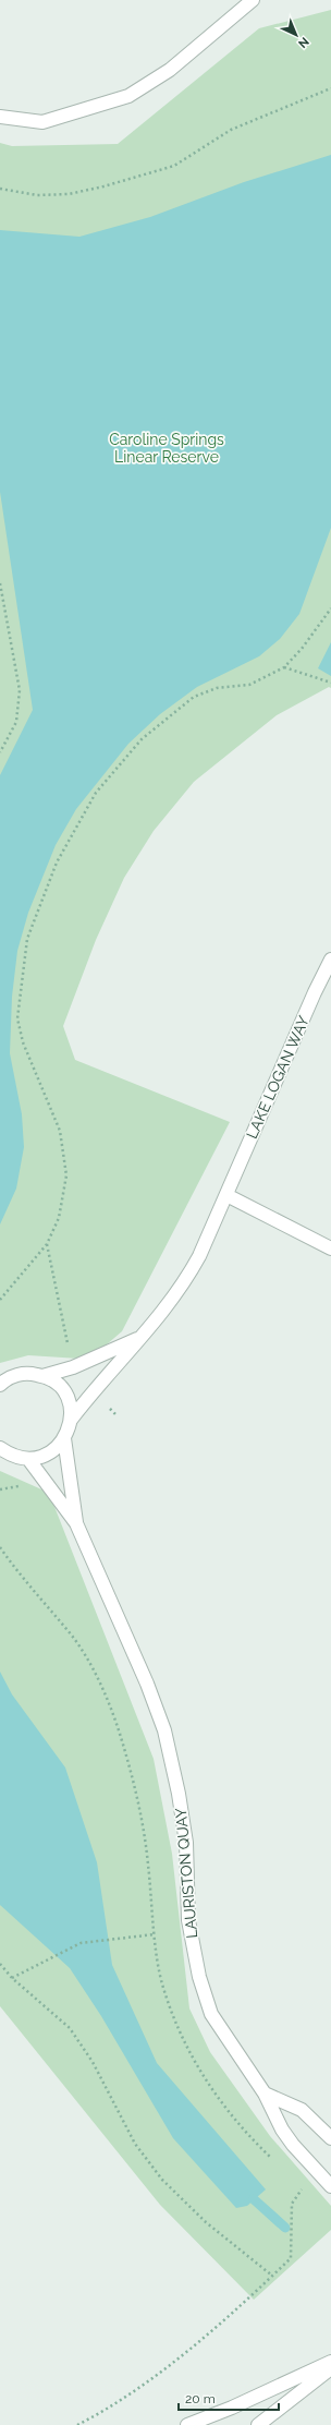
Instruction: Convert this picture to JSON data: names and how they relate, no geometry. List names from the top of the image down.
{
  "streets": {
    "street": ["LAKE LOGAN WAY", "LAURISTON QUAY"]
  },
  "parks": ["Caroline Springs Linear Reserve"],
  "scale_bar": "20 m",
  "north": "bottom right"
}
